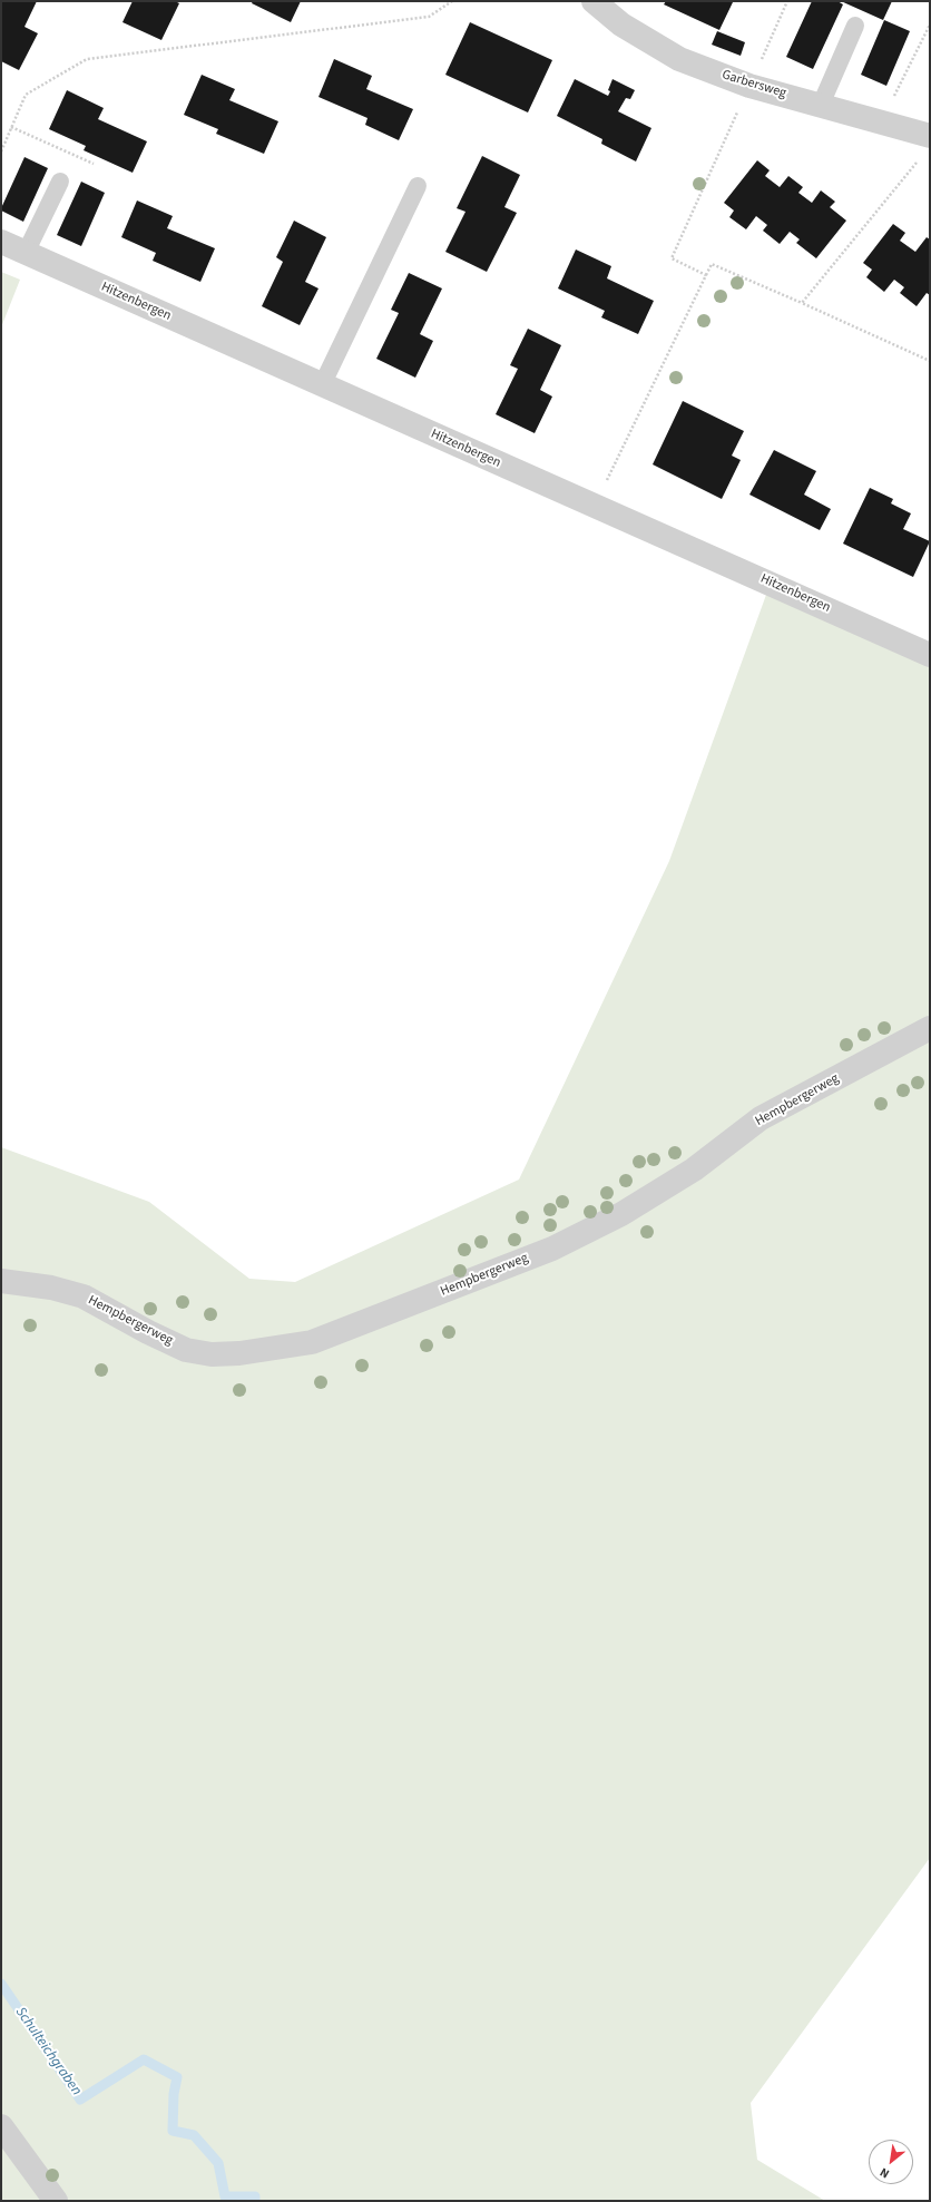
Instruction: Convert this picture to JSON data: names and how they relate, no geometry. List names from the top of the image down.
{
  "streets": {
    "street": ["Garbersweg", "Hitzenbergen", "Hempbergerweg"]
  },
  "water": ["Schulteichgraben"],
  "north": "bottom left"
}
